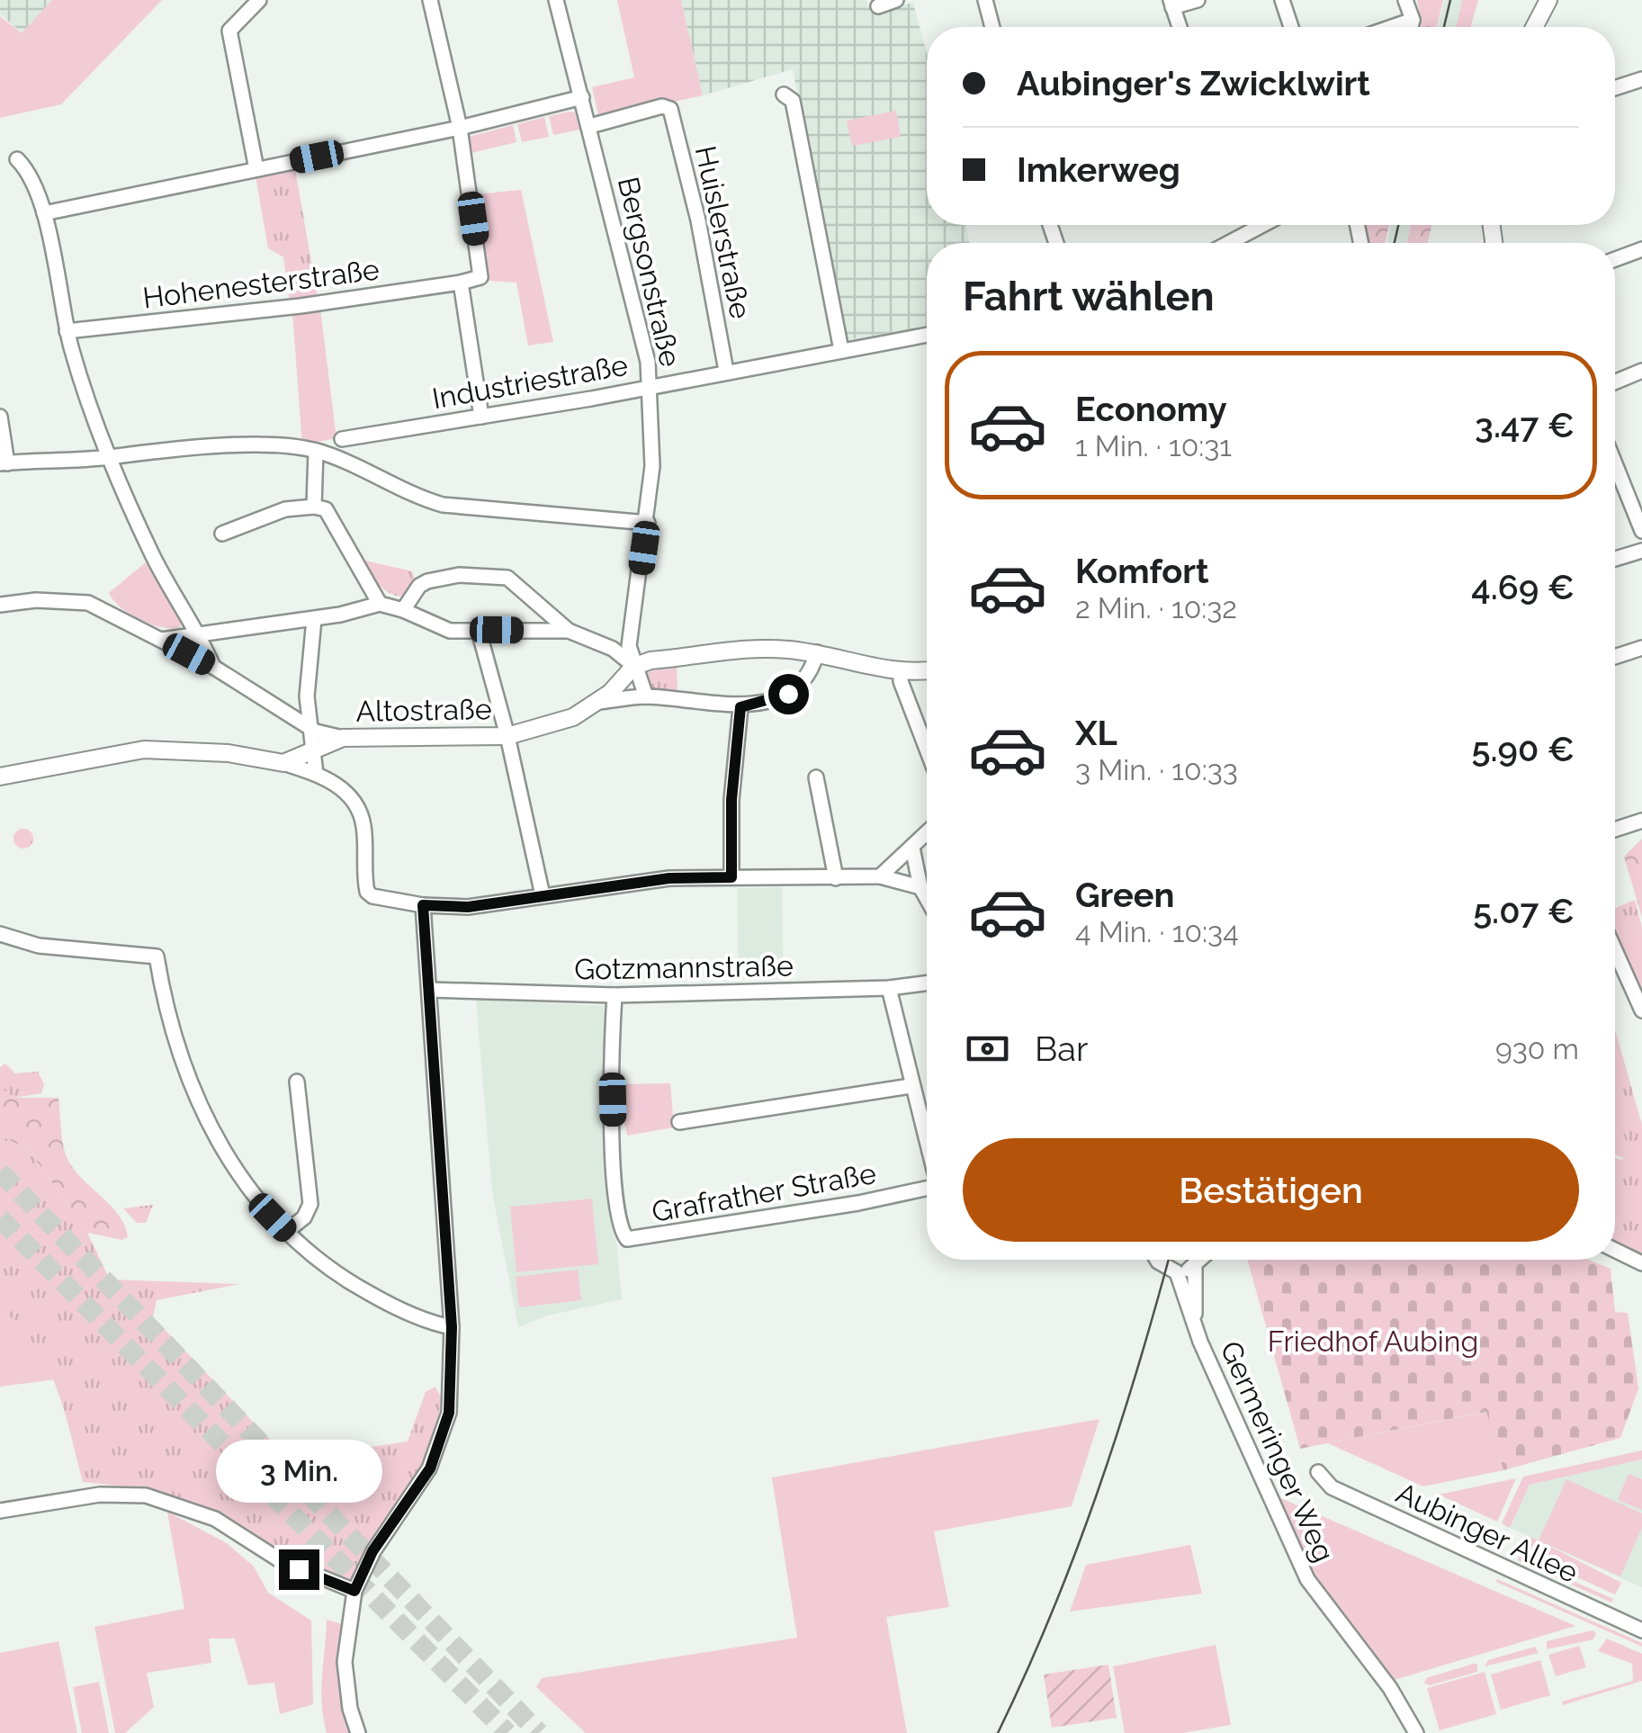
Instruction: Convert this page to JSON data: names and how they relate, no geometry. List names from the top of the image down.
{
  "streets": {
    "main road": ["Altostraße"],
    "street": [
      "Huislerstraße",
      "Bergsonstraße",
      "Hohenesterstraße",
      "Industriestraße",
      "Gotzmannstraße",
      "Grafrather Straße",
      "Germeringer Weg",
      "Aubinger Allee"
    ]
  },
  "crossings": [
    ["Huislerstraße", "Bergsonstraße"],
    ["Huislerstraße", "Industriestraße"],
    ["Bergsonstraße", "Industriestraße"],
    ["Bergsonstraße", "Altostraße"],
    ["Gotzmannstraße", "Grafrather Straße"]
  ],
  "parks": ["Friedhof Aubing"],
  "page": {
    "banner": ["Aubinger's Zwicklwirt", "Imkerweg"],
    "heading": "Fahrt wählen",
    "list": [
      {
        "name": "Economy",
        "note": "1 Min. · 10:31",
        "value": "3.47 €"
      },
      {
        "name": "Komfort",
        "note": "2 Min. · 10:32",
        "value": "4.69 €"
      },
      {
        "name": "XL",
        "note": "3 Min. · 10:33",
        "value": "5.90 €"
      },
      {
        "name": "Green",
        "note": "4 Min. · 10:34",
        "value": "5.07 €"
      }
    ],
    "pay": ["Bar", "930 m"],
    "buttons": "Bestätigen",
    "bubble": "3 Min."
  }
}
